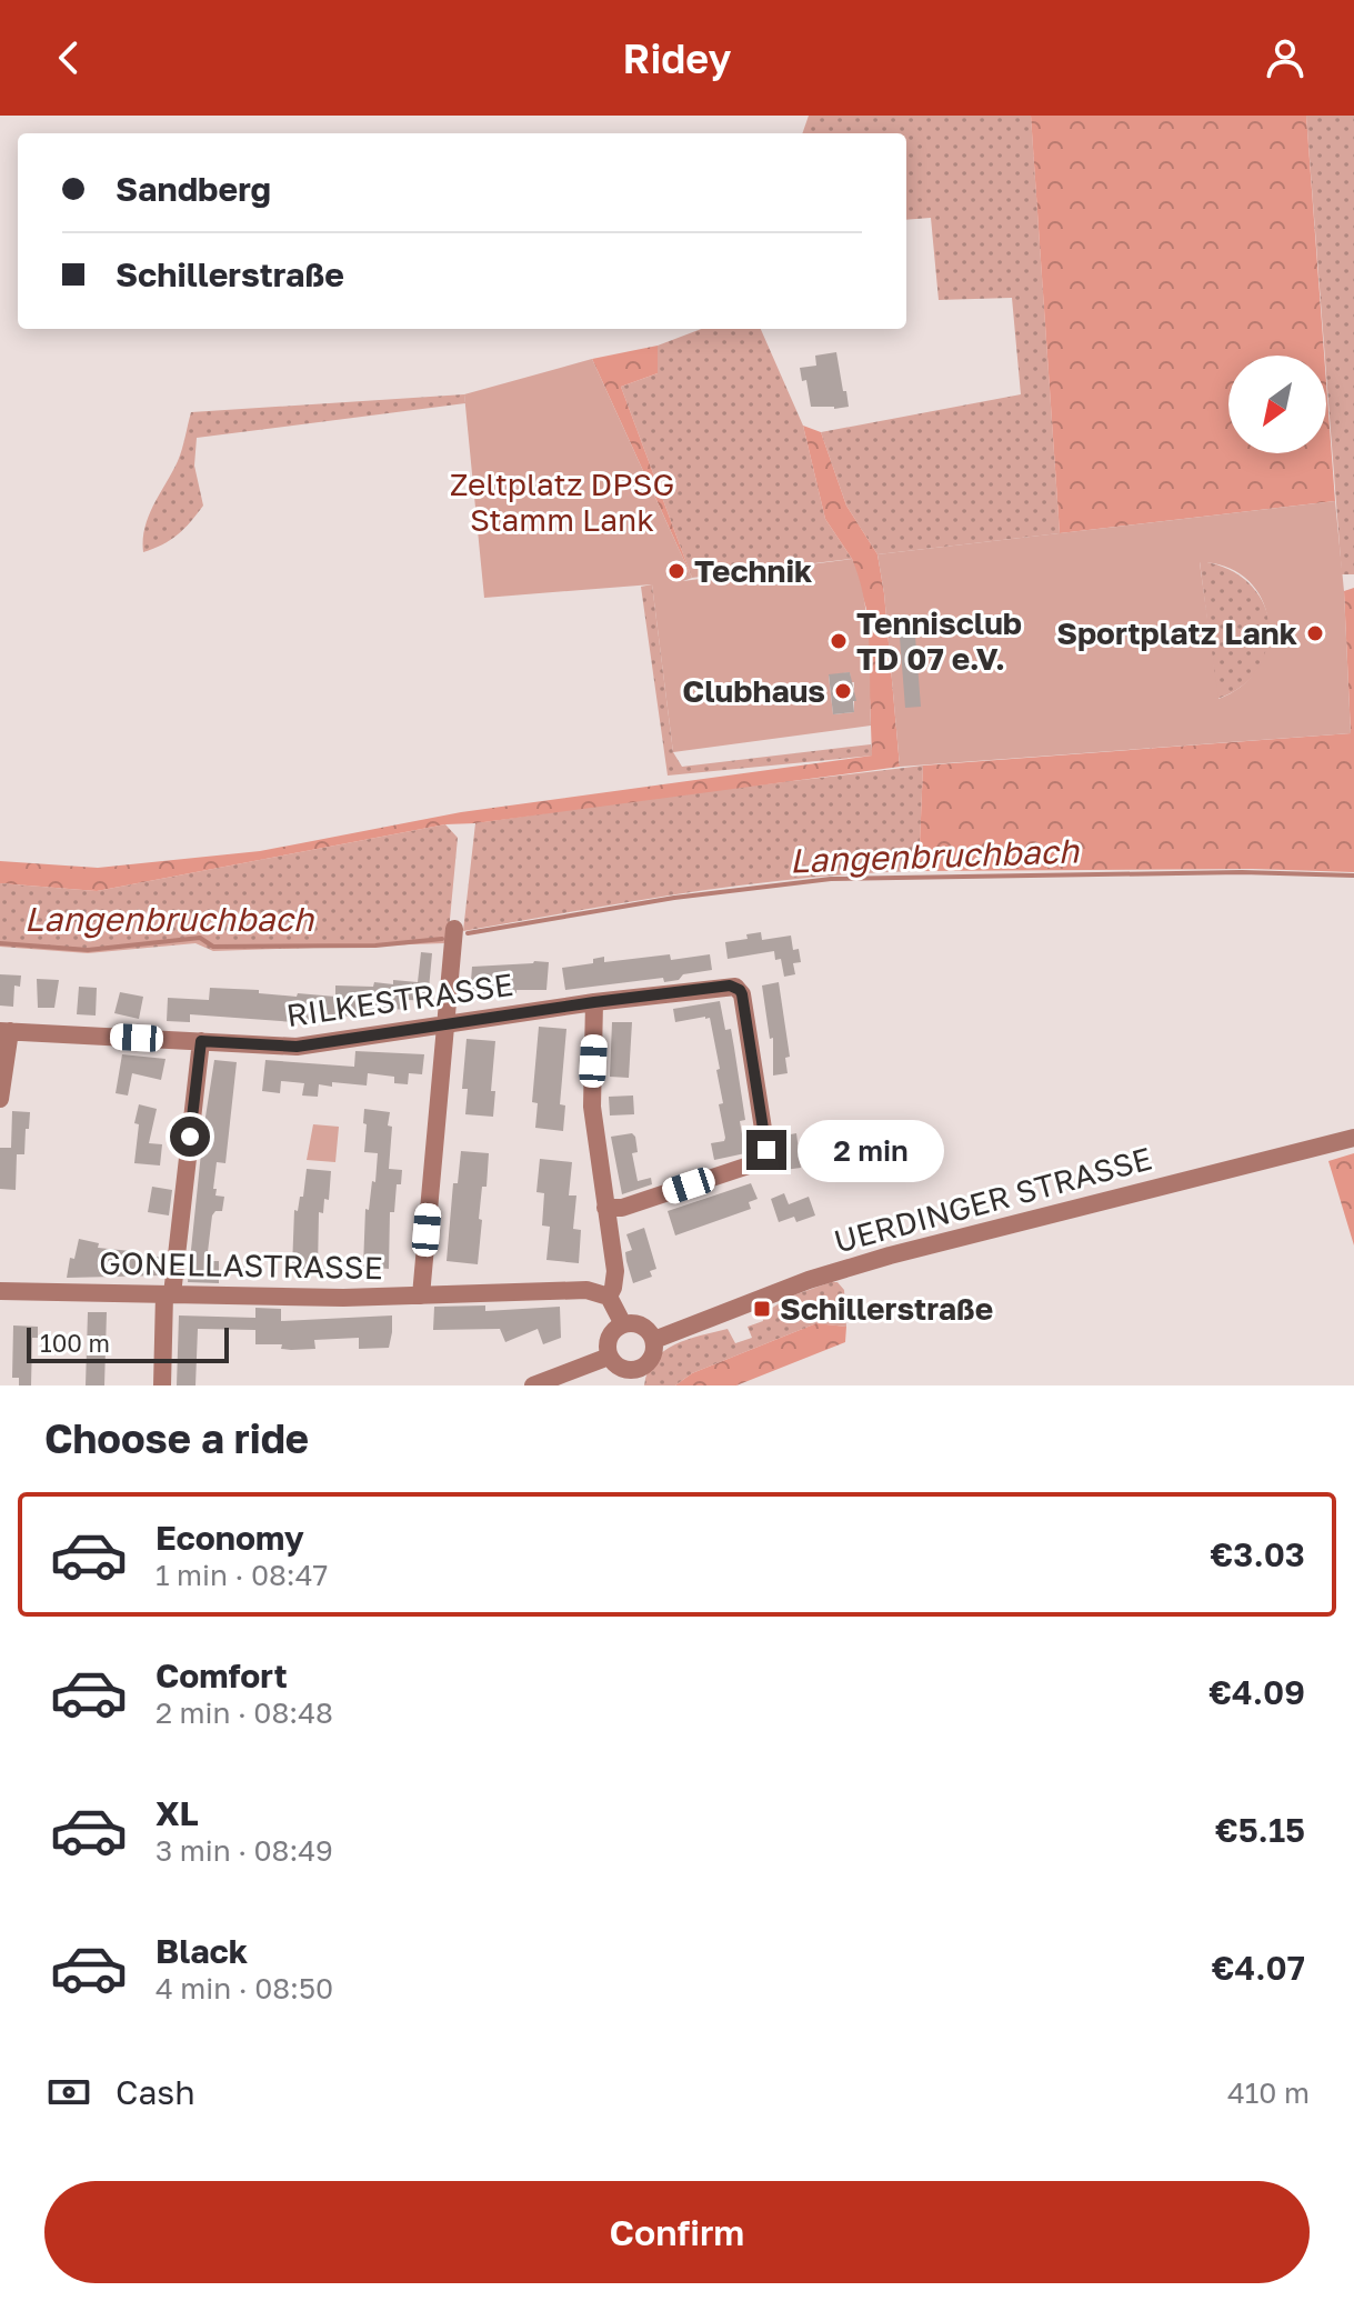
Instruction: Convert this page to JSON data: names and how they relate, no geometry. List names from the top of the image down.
{
  "streets": {
    "street": ["RILKESTRASSE", "UERDINGER STRASSE", "GONELLASTRASSE"]
  },
  "water": ["Langenbruchbach"],
  "parks": ["Zeltplatz DPSG Stamm Lank"],
  "places": {
    "other": [
      "Technik",
      "Sportplatz Lank",
      "Tennisclub TD 07 e.V.",
      "Clubhaus"
    ],
    "transit": ["Schillerstraße"]
  },
  "scale_bar": "100 m",
  "north": "bottom left",
  "page": {
    "header": "Ridey",
    "banner": ["Sandberg", "Schillerstraße"],
    "bubble": "2 min",
    "scale": "100 m",
    "heading": "Choose a ride",
    "list": [
      {
        "name": "Economy",
        "note": "1 min · 08:47",
        "value": "€3.03"
      },
      {
        "name": "Comfort",
        "note": "2 min · 08:48",
        "value": "€4.09"
      },
      {
        "name": "XL",
        "note": "3 min · 08:49",
        "value": "€5.15"
      },
      {
        "name": "Black",
        "note": "4 min · 08:50",
        "value": "€4.07"
      }
    ],
    "pay": ["Cash", "410 m"],
    "buttons": "Confirm"
  }
}
